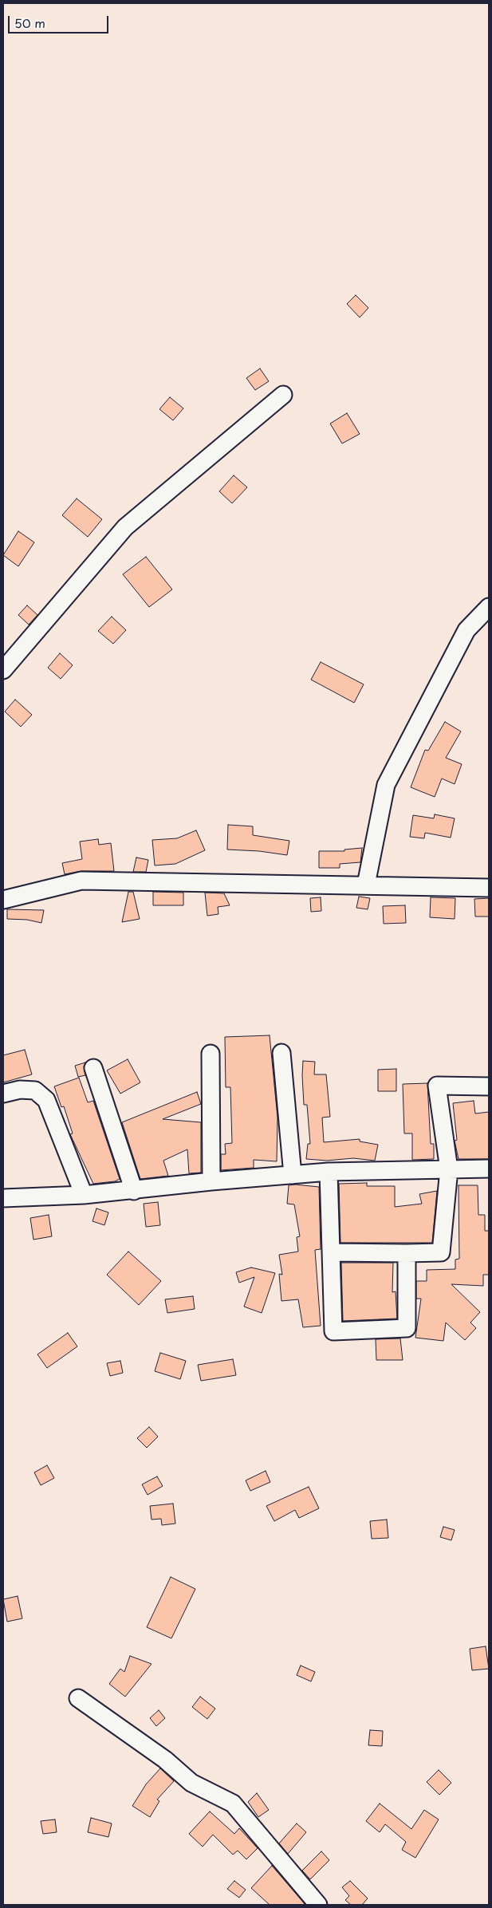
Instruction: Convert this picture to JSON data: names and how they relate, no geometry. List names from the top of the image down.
{
  "scale_bar": "50 m"
}
